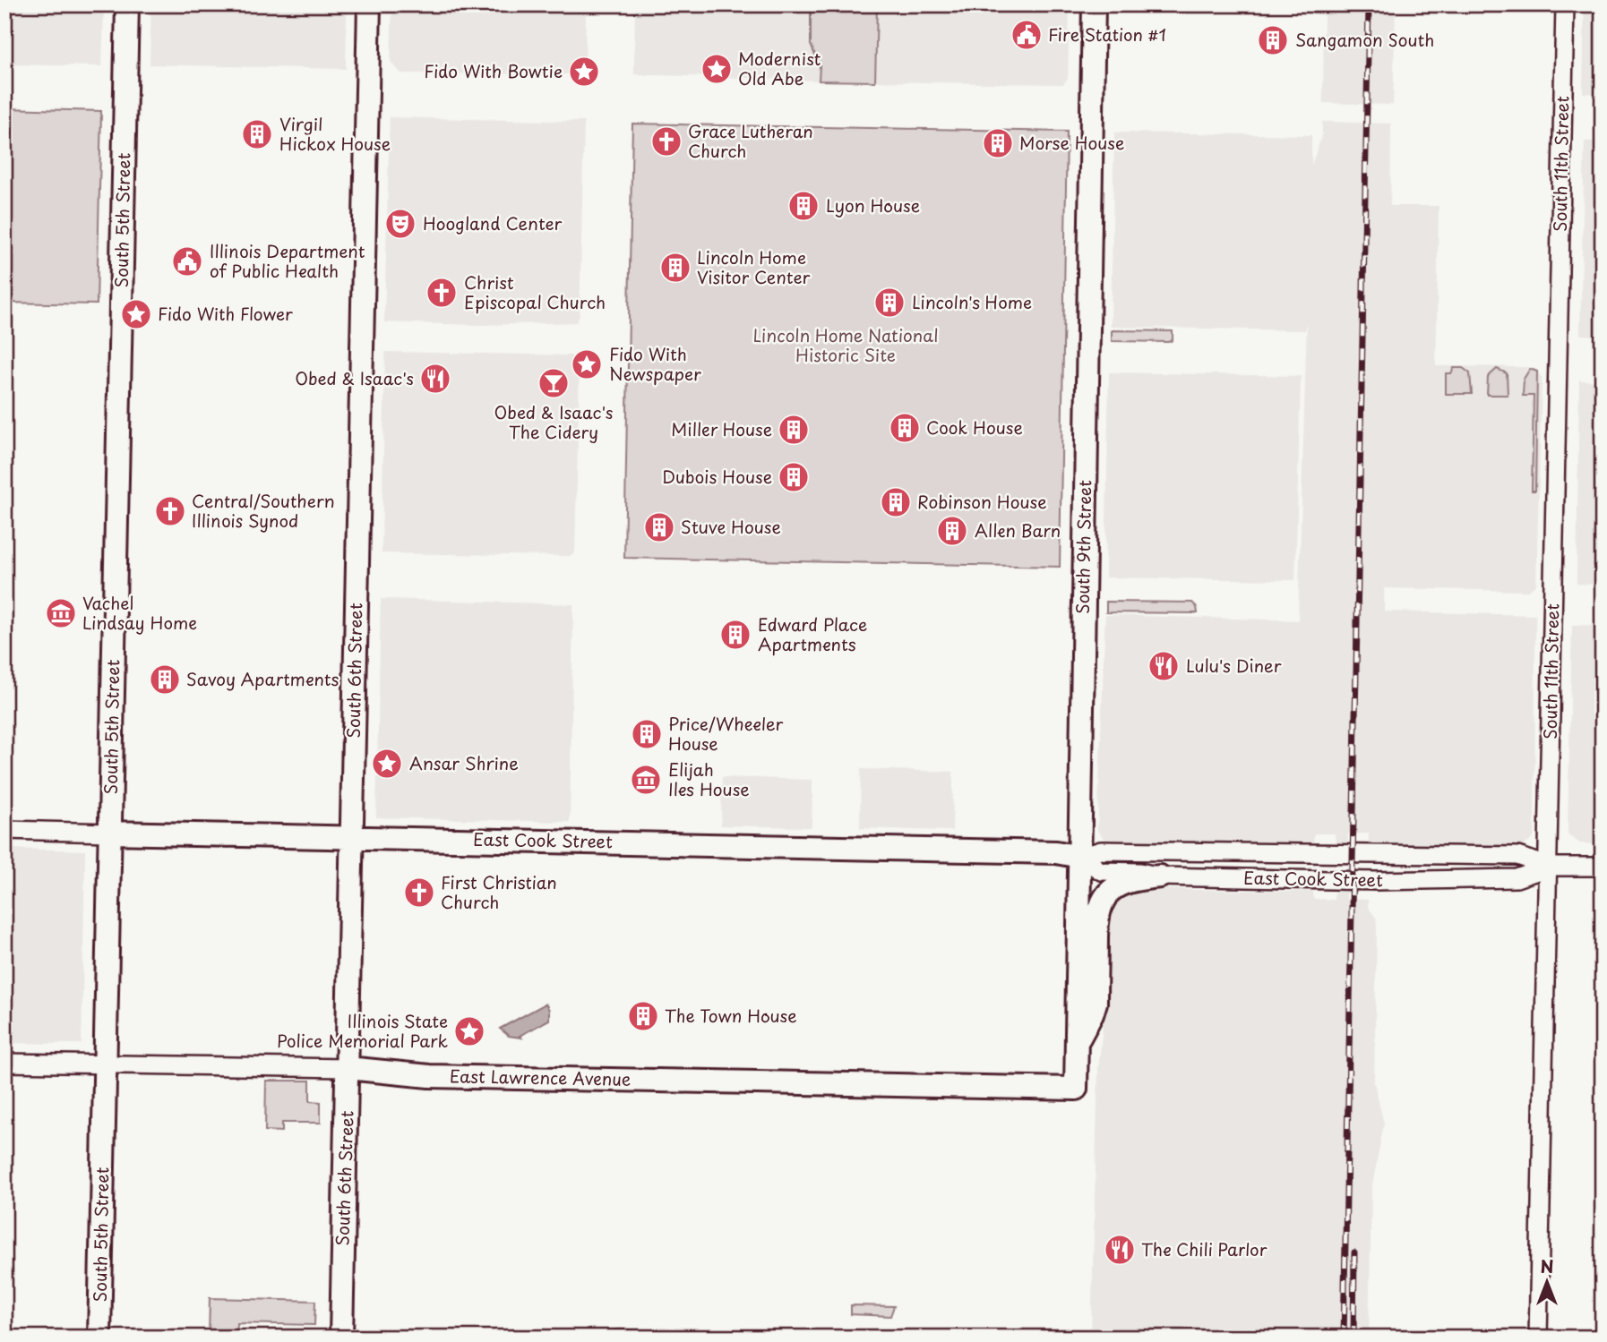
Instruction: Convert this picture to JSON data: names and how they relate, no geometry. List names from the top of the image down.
{
  "streets": {
    "main road": [
      "South 5th Street",
      "South 9th Street",
      "South 6th Street",
      "East Cook Street",
      "East Lawrence Avenue"
    ],
    "street": ["South 11th Street"]
  },
  "crossings": [
    ["South 11th Street", "East Cook Street"],
    ["South 5th Street", "East Cook Street"],
    ["South 5th Street", "East Lawrence Avenue"],
    ["South 9th Street", "East Cook Street"],
    ["South 9th Street", "East Lawrence Avenue"],
    ["South 6th Street", "East Cook Street"],
    ["South 6th Street", "East Lawrence Avenue"]
  ],
  "parks": ["Lincoln Home National Historic Site"],
  "places": {
    "public building": ["Fire Station #1", "Illinois Department of Public Health"],
    "building": [
      "Sangamon South",
      "Virgil Hickox House",
      "Morse House",
      "Lyon House",
      "Lincoln Home Visitor Center",
      "Lincoln's Home",
      "Cook House",
      "Miller House",
      "Dubois House",
      "Robinson House",
      "Stuve House",
      "Allen Barn",
      "Edward Place Apartments",
      "Savoy Apartments",
      "Price/Wheeler House",
      "The Town House"
    ],
    "place": [
      "Modernist Old Abe",
      "Fido With Bowtie",
      "Fido With Flower",
      "Fido With Newspaper",
      "Ansar Shrine",
      "Illinois State Police Memorial Park"
    ],
    "church": [
      "Grace Lutheran Church",
      "Christ Episcopal Church",
      "Central/Southern Illinois Synod",
      "First Christian Church"
    ],
    "theatre": ["Hoogland Center"],
    "restaurant": ["Obed & Isaac's", "Lulu's Diner", "The Chili Parlor"],
    "bar": ["Obed & Isaac's The Cidery"],
    "museum": ["Vachel Lindsay Home", "Elijah Iles House"]
  },
  "north": "top"
}
